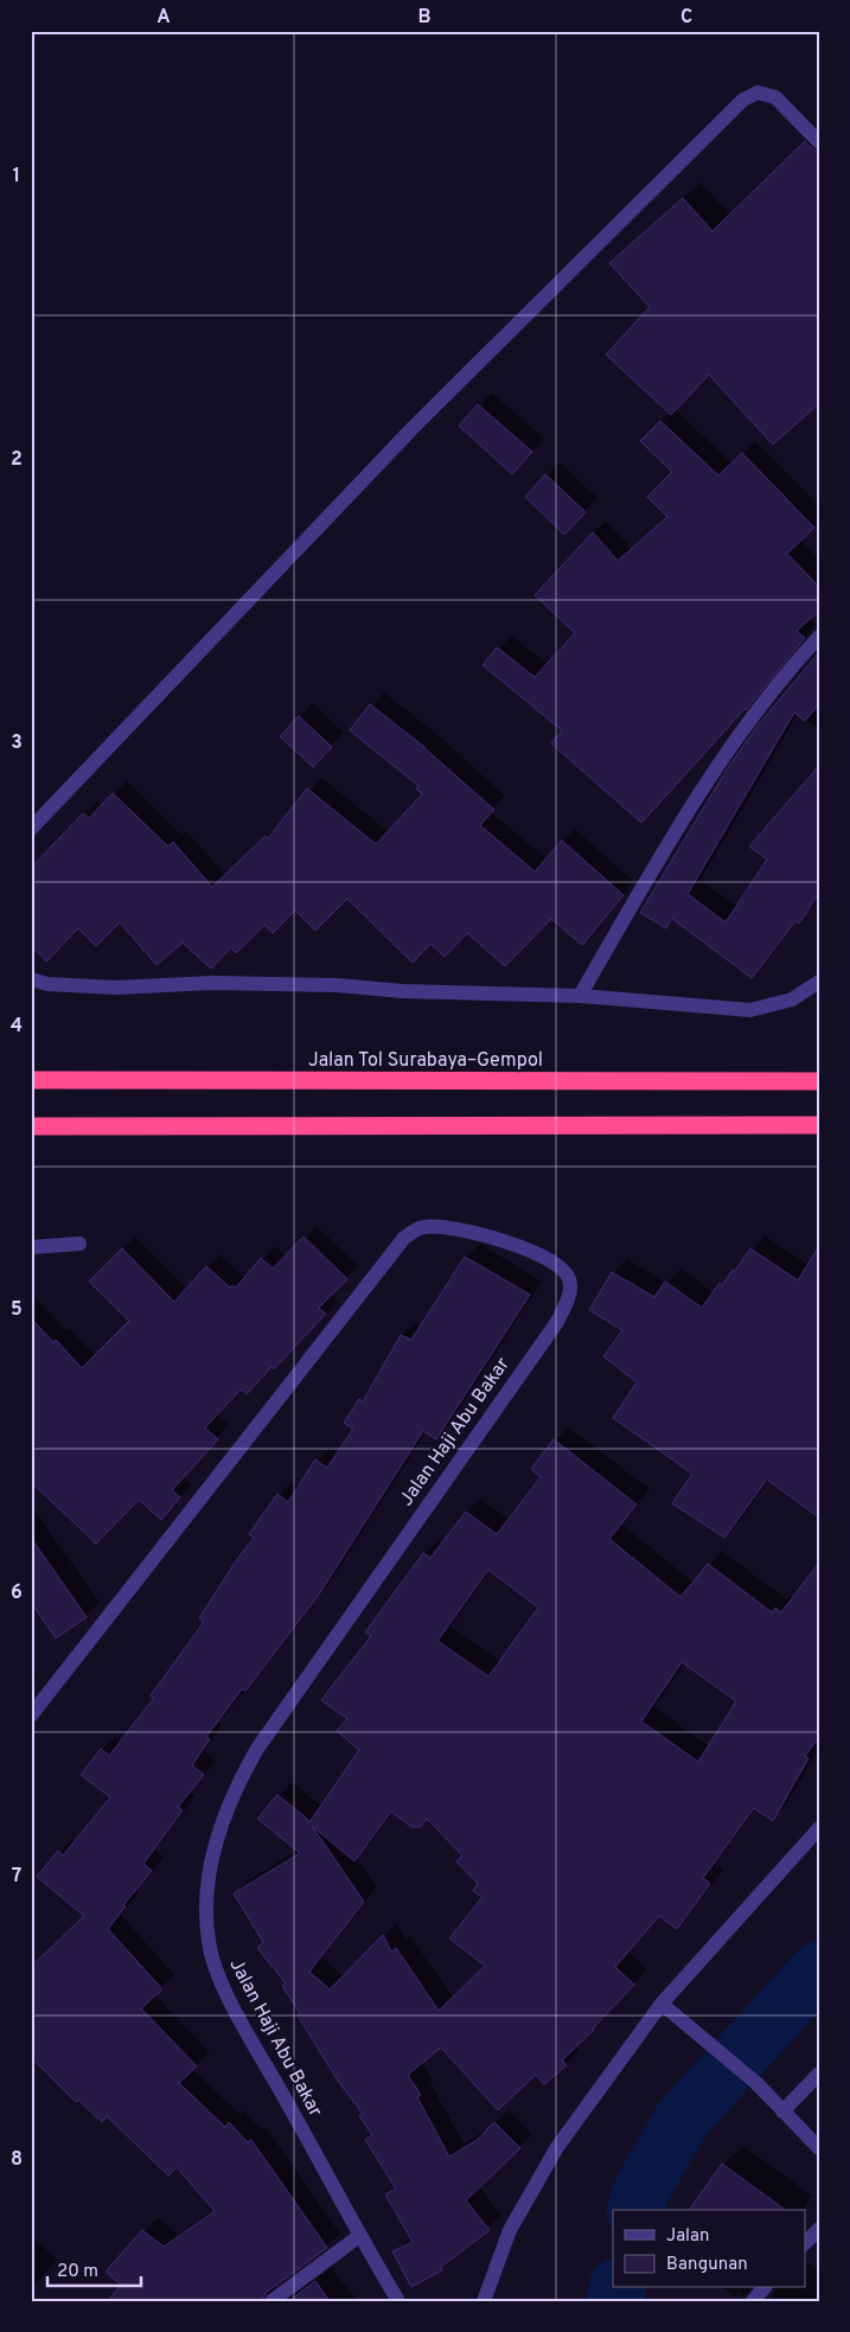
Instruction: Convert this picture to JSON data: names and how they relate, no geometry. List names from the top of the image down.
{
  "streets": {
    "highway": ["Jalan Tol Surabaya–Gempol"],
    "street": ["Jalan Haji Abu Bakar"]
  },
  "legend": ["Jalan", "Bangunan"],
  "scale_bar": "20 m",
  "grid": {
    "columns": ["A", "B", "C"],
    "rows": [
      "1",
      "2",
      "3",
      "4",
      "5",
      "6",
      "7",
      "8"
    ]
  }
}
